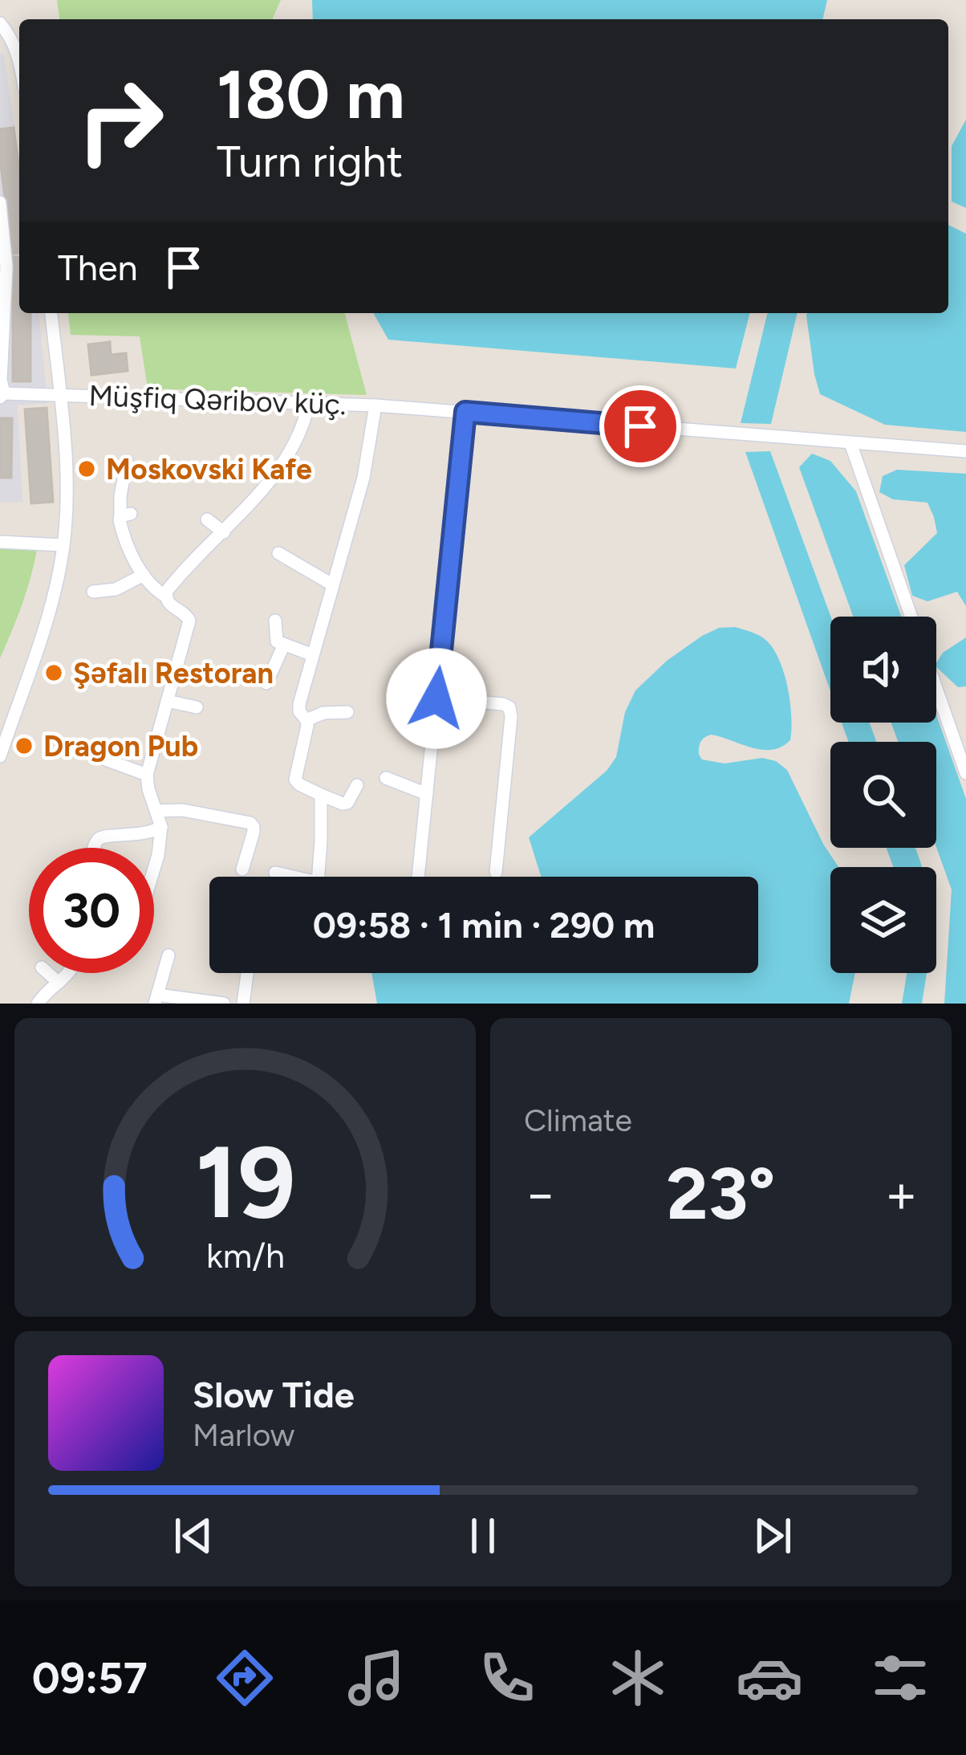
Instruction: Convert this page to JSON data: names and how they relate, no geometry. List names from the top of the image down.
{
  "streets": {
    "street": ["Müşfiq Qəribov küç."]
  },
  "places": ["Moskovski Kafe", "Şəfalı Restoran", "Dragon Pub"],
  "page": {
    "turn": ["180 m", "Turn right"],
    "then": "Then",
    "limit": "30",
    "trip": "09:58 · 1 min · 290 m",
    "tile": "Climate",
    "heat": ["−", "23°", "+"],
    "song": ["Slow Tide", "Marlow"],
    "tabs": "09:57",
    "gauge": ["19", "km/h"]
  }
}
